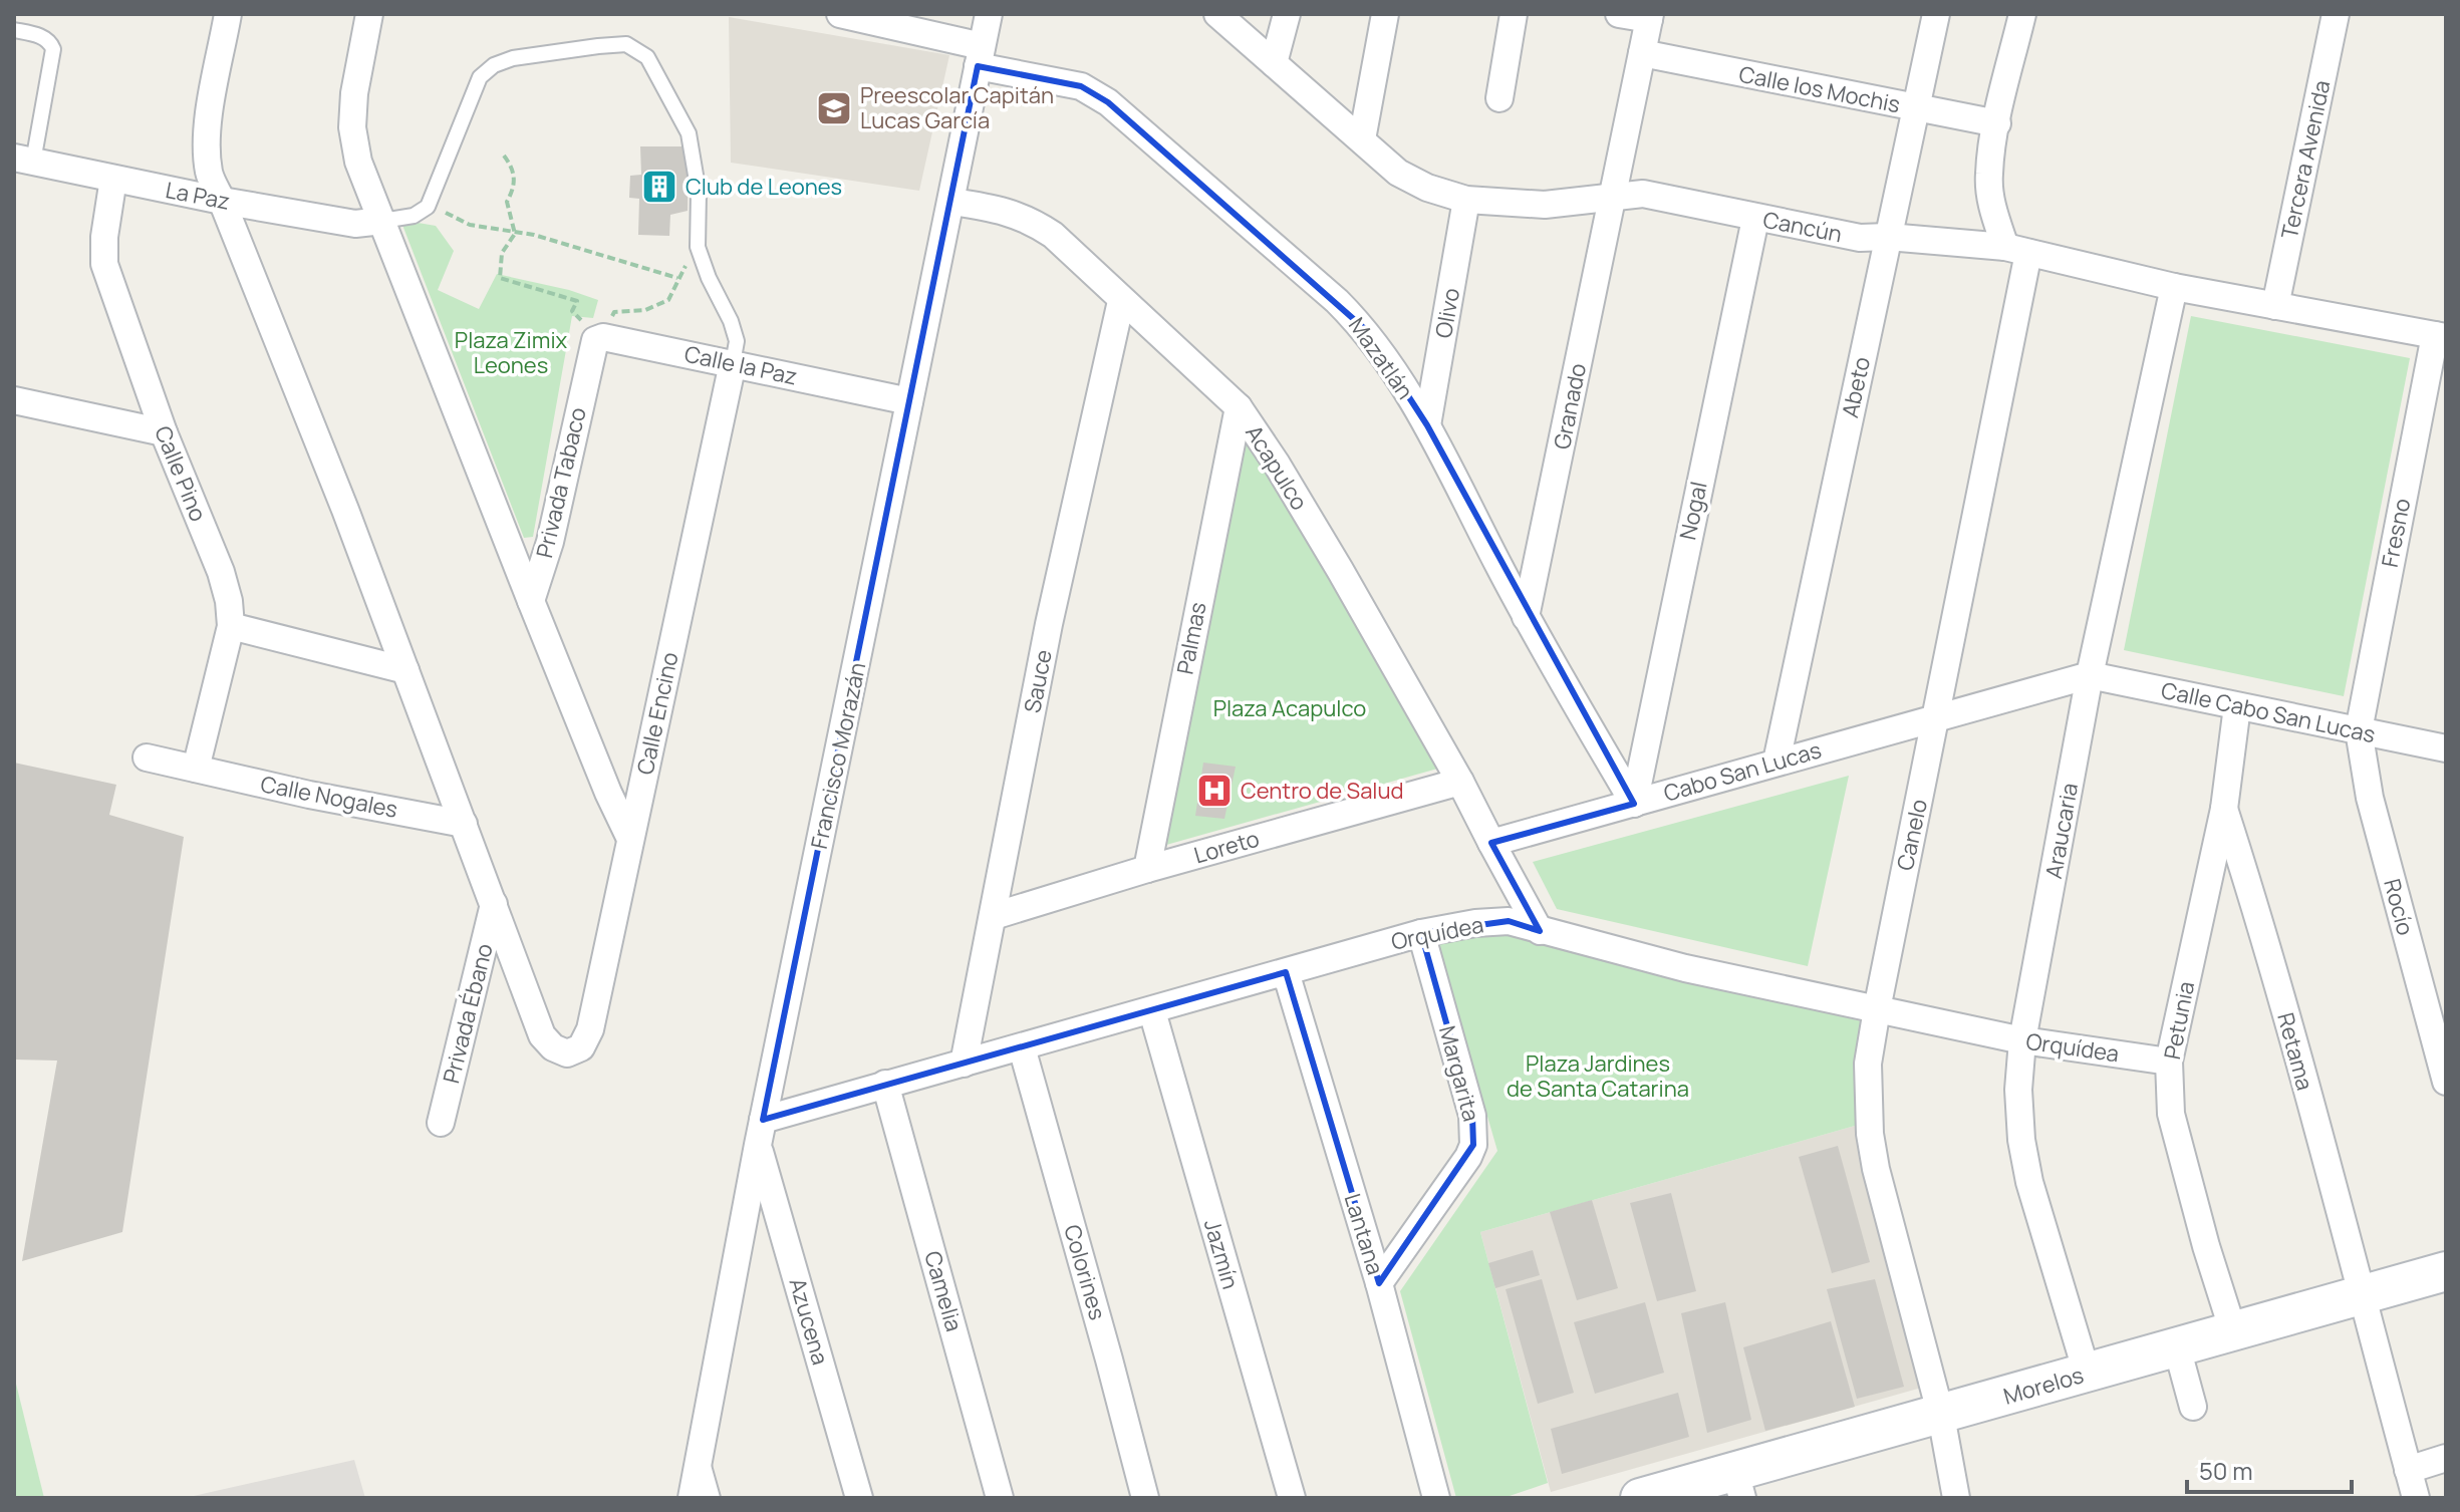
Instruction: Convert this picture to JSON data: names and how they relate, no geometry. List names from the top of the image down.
{
  "streets": {
    "street": [
      "Calle los Mochis",
      "Tercera Avenida",
      "La Paz",
      "Cancún",
      "Olivo",
      "Mazatlán",
      "Calle la Paz",
      "Abeto",
      "Granado",
      "Acapulco",
      "Calle Pino",
      "Privada Tabaco",
      "Nogal",
      "Fresno",
      "Palmas",
      "Sauce",
      "Calle Cabo San Lucas",
      "Calle Encino",
      "Francisco Morazán",
      "Cabo San Lucas",
      "Calle Nogales",
      "Araucaria",
      "Canelo",
      "Loreto",
      "Rocío",
      "Orquídea",
      "Privada Ébano",
      "Petunia",
      "Retama",
      "Margarita",
      "Lantana",
      "Jazmín",
      "Colorines",
      "Camelia",
      "Azucena",
      "Morelos"
    ]
  },
  "crossings": [
    ["Calle los Mochis", "Abeto"],
    ["Calle los Mochis", "Granado"],
    ["Tercera Avenida", "Cancún"],
    ["La Paz", "Calle Pino"],
    ["Cancún", "Olivo"],
    ["Cancún", "Abeto"],
    ["Cancún", "Granado"],
    ["Cancún", "Nogal"],
    ["Cancún", "Fresno"],
    ["Cancún", "Araucaria"],
    ["Cancún", "Canelo"],
    ["Olivo", "Mazatlán"],
    ["Mazatlán", "Granado"],
    ["Mazatlán", "Nogal"],
    ["Mazatlán", "Francisco Morazán"],
    ["Mazatlán", "Cabo San Lucas"],
    ["Calle la Paz", "Privada Tabaco"],
    ["Calle la Paz", "Calle Encino"],
    ["Calle la Paz", "Francisco Morazán"],
    ["Abeto", "Cabo San Lucas"],
    ["Acapulco", "Palmas"],
    ["Acapulco", "Sauce"],
    ["Acapulco", "Francisco Morazán"],
    ["Acapulco", "Cabo San Lucas"],
    ["Acapulco", "Loreto"],
    ["Calle Pino", "Calle Nogales"],
    ["Nogal", "Cabo San Lucas"],
    ["Fresno", "Calle Cabo San Lucas"],
    ["Fresno", "Rocío"],
    ["Palmas", "Loreto"],
    ["Sauce", "Loreto"],
    ["Sauce", "Orquídea"],
    ["Calle Cabo San Lucas", "Cabo San Lucas"],
    ["Calle Cabo San Lucas", "Araucaria"],
    ["Calle Cabo San Lucas", "Rocío"],
    ["Calle Cabo San Lucas", "Petunia"],
    ["Calle Encino", "Privada Ébano"],
    ["Francisco Morazán", "Orquídea"],
    ["Francisco Morazán", "Azucena"],
    ["Cabo San Lucas", "Araucaria"],
    ["Cabo San Lucas", "Canelo"],
    ["Araucaria", "Orquídea"],
    ["Araucaria", "Morelos"],
    ["Canelo", "Orquídea"],
    ["Canelo", "Morelos"],
    ["Orquídea", "Petunia"],
    ["Orquídea", "Margarita"],
    ["Orquídea", "Lantana"],
    ["Orquídea", "Jazmín"],
    ["Orquídea", "Colorines"],
    ["Orquídea", "Camelia"],
    ["Orquídea", "Azucena"],
    ["Petunia", "Retama"],
    ["Petunia", "Morelos"],
    ["Retama", "Morelos"],
    ["Margarita", "Lantana"]
  ],
  "parks": ["Plaza Zimix Leones", "Plaza Acapulco", "Plaza Jardines de Santa Catarina"],
  "places": {
    "school or university": ["Preescolar Capitán Lucas García"],
    "building": ["Club de Leones"],
    "hospital": ["Centro de Salud"]
  },
  "scale_bar": "50 m"
}
